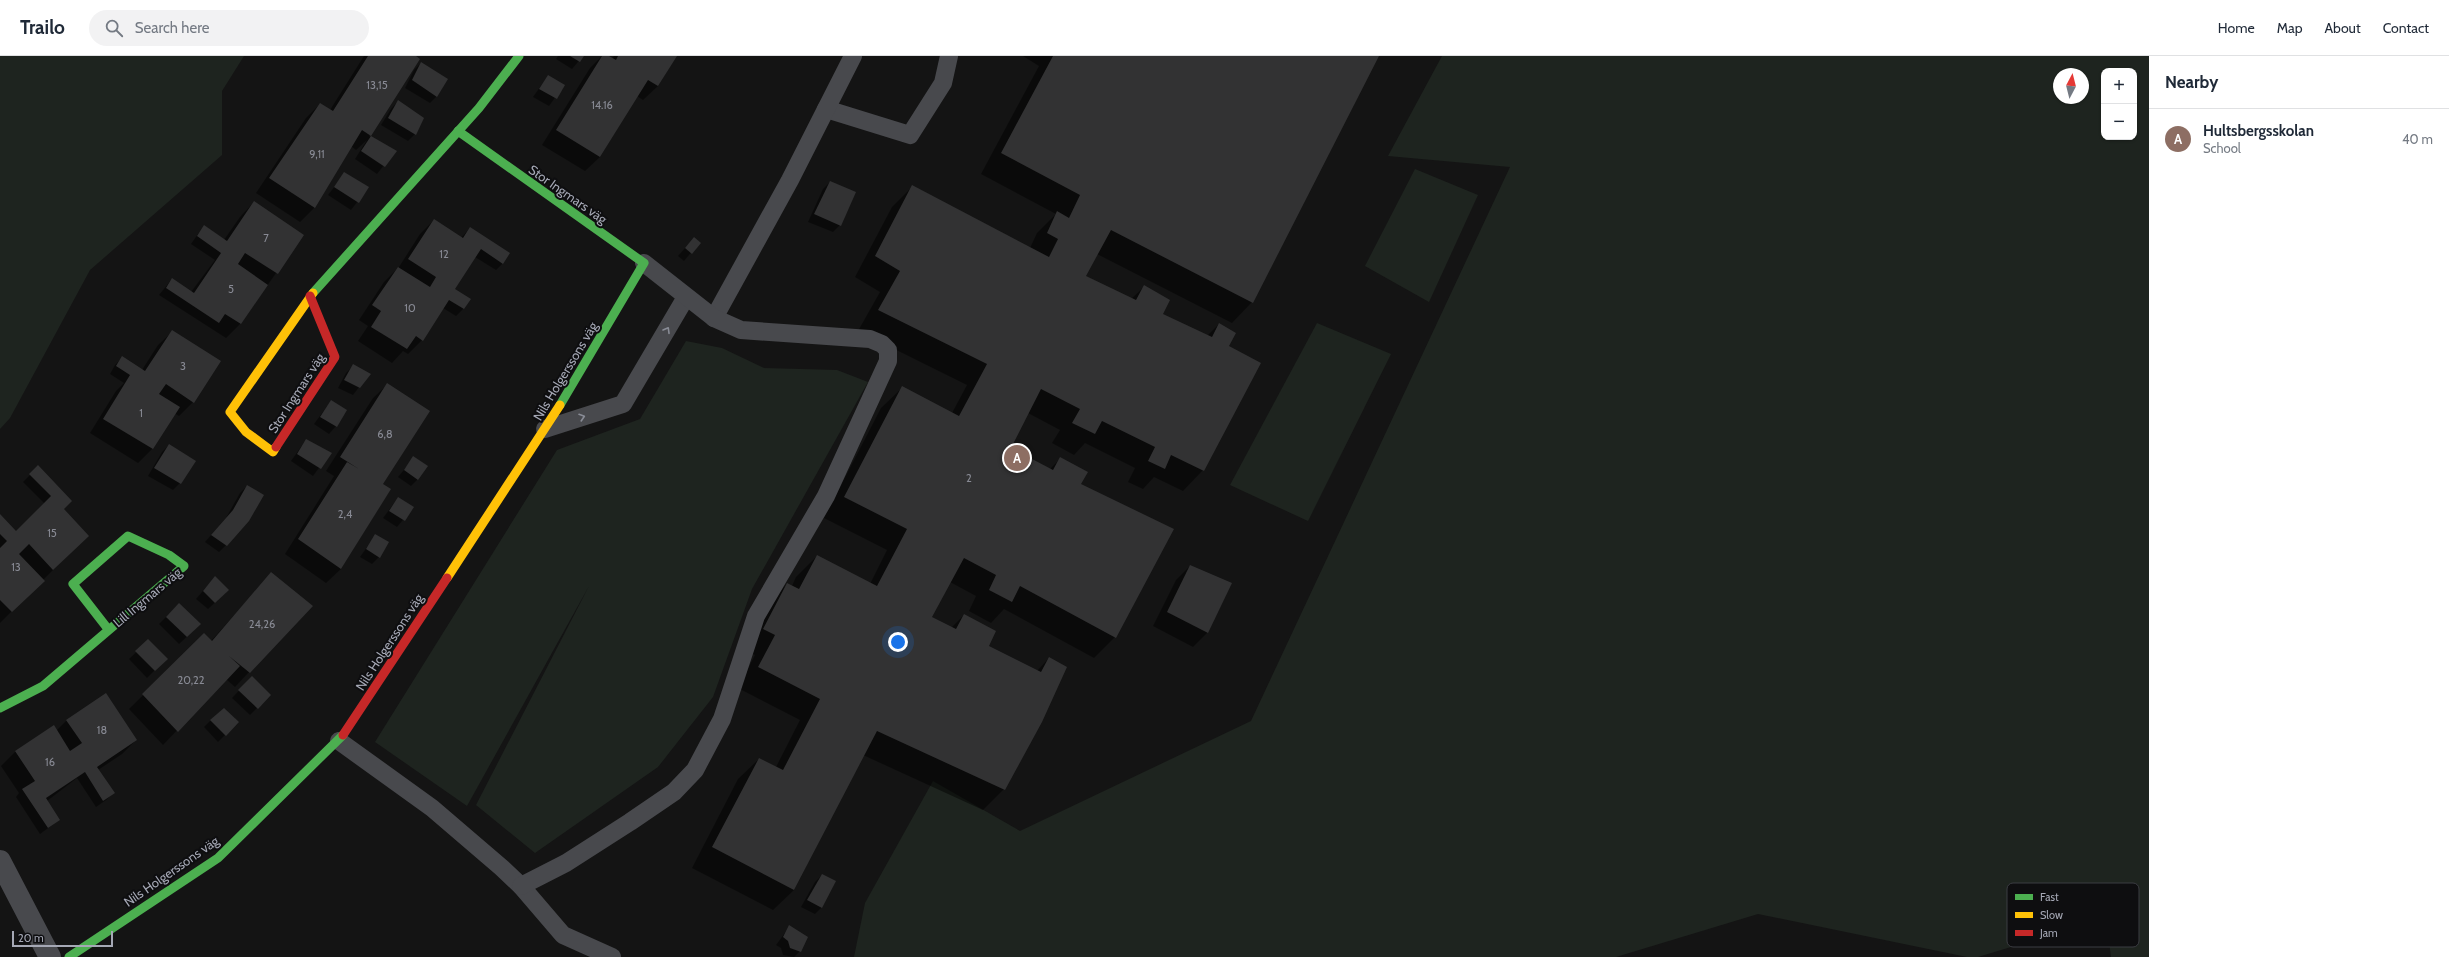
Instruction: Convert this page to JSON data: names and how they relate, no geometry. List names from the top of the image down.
{
  "streets": {
    "street": ["Stor Ingmars väg", "Nils Holgerssons väg", "Lill Ingmars väg"]
  },
  "crossings": [
    ["Stor Ingmars väg", "Nils Holgerssons väg"]
  ],
  "house_numbers": [
    "13,15",
    "14.16",
    "9,11",
    "7",
    "12",
    "5",
    "10",
    "3",
    "1",
    "6,8",
    "2",
    "2,4",
    "15",
    "13",
    "24,26",
    "20,22",
    "18",
    "16"
  ],
  "legend": ["Fast", "Slow", "Jam"],
  "scale_bar": "20 m",
  "north": "top",
  "page": {
    "header": "Trailo",
    "search": "Search here",
    "nav": [
      "Home",
      "Map",
      "About",
      "Contact"
    ],
    "heading": "Nearby",
    "map_buttons": ["+", "−"],
    "list": [
      {
        "mark": "A",
        "name": "Hultsbergsskolan",
        "note": "School",
        "value": "40 m"
      }
    ],
    "pins": "A",
    "scale": "20 m"
  }
}
